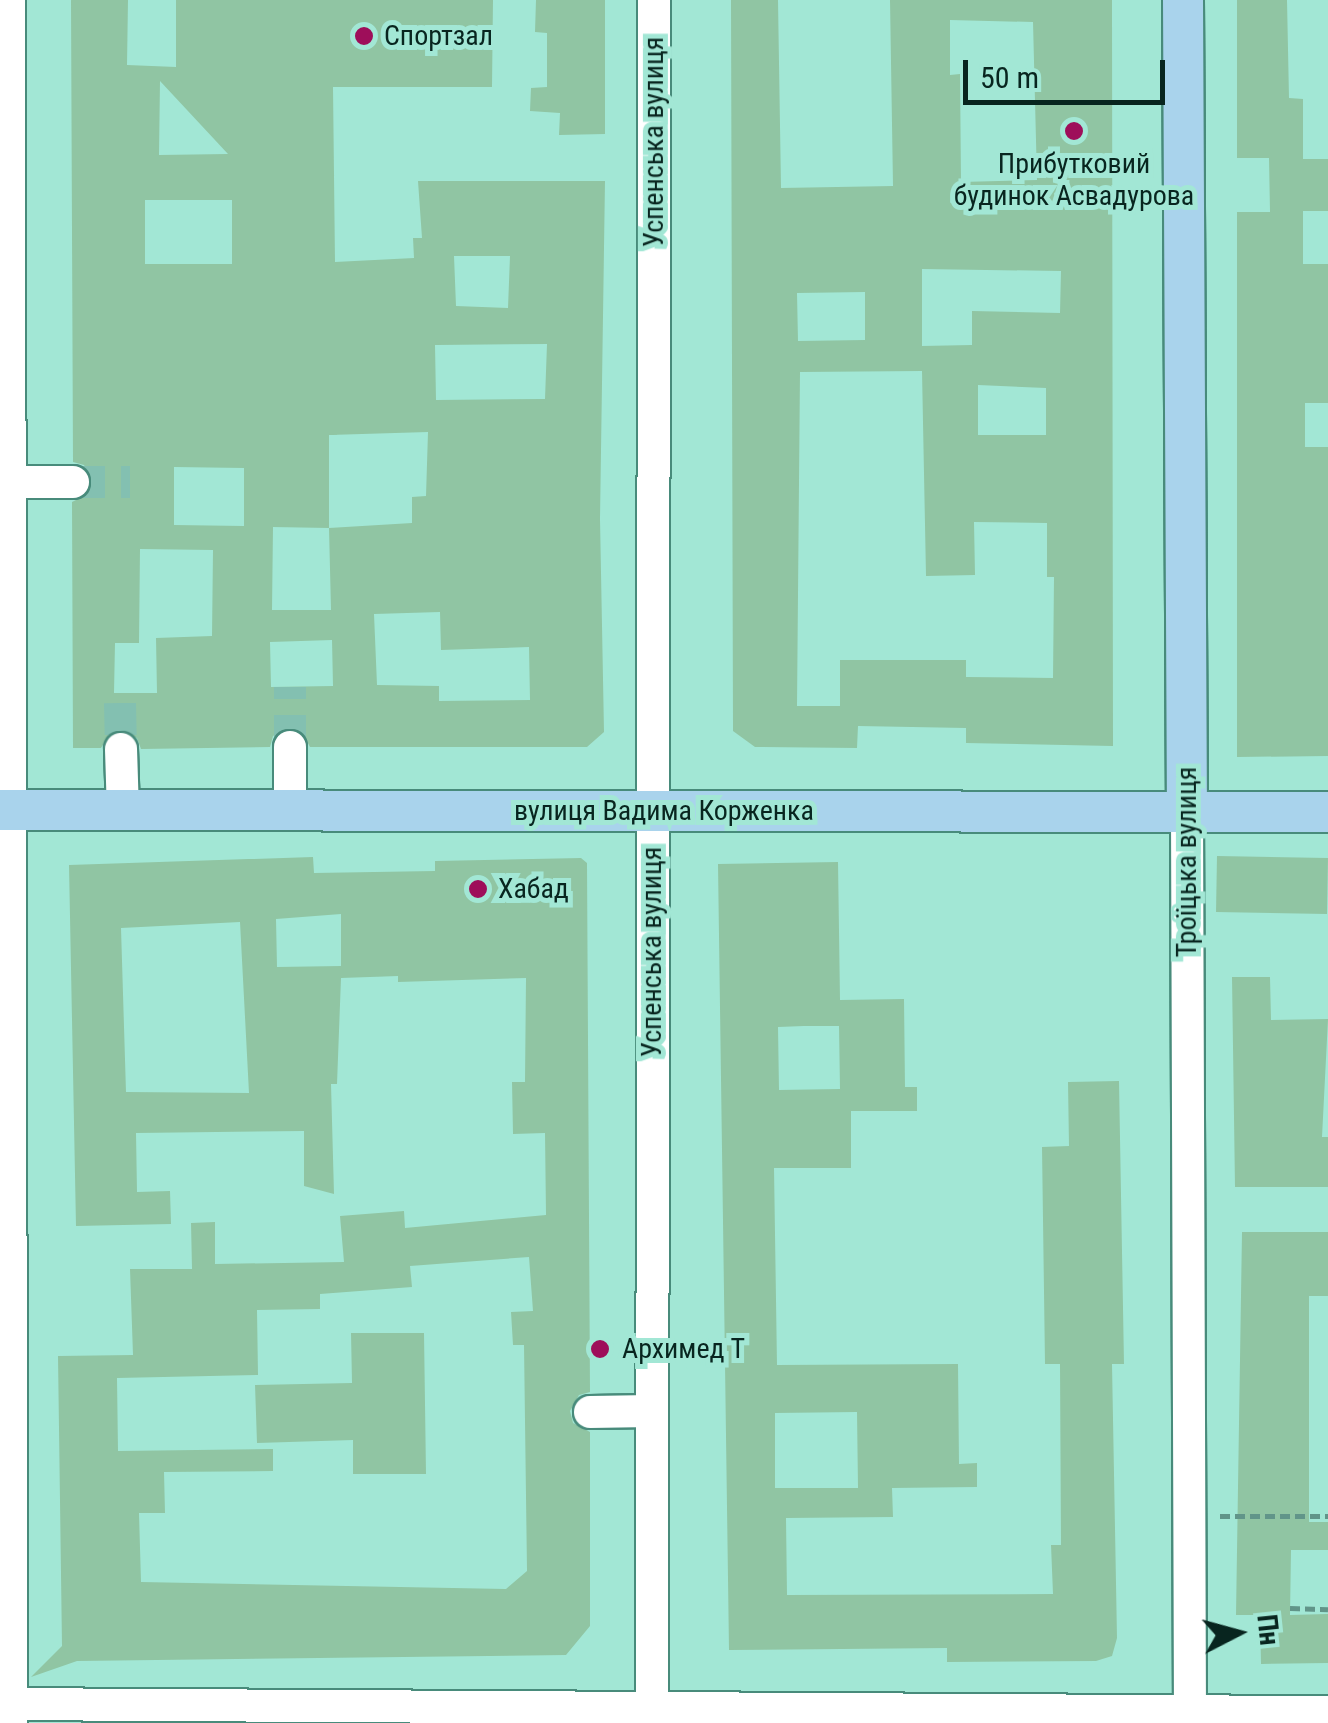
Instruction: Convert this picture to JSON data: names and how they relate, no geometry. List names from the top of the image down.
{
  "streets": {
    "main road": ["вулиця Вадима Корженка", "Троїцька вулиця"],
    "street": ["Успенська вулиця"]
  },
  "crossings": [
    ["Успенська вулиця", "вулиця Вадима Корженка"],
    ["вулиця Вадима Корженка", "Троїцька вулиця"]
  ],
  "places": [
    "Спортзал",
    "Прибутковий будинок Асвадурова",
    "Хабад",
    "Архимед Т"
  ],
  "scale_bar": "50 m",
  "north": "right"
}
